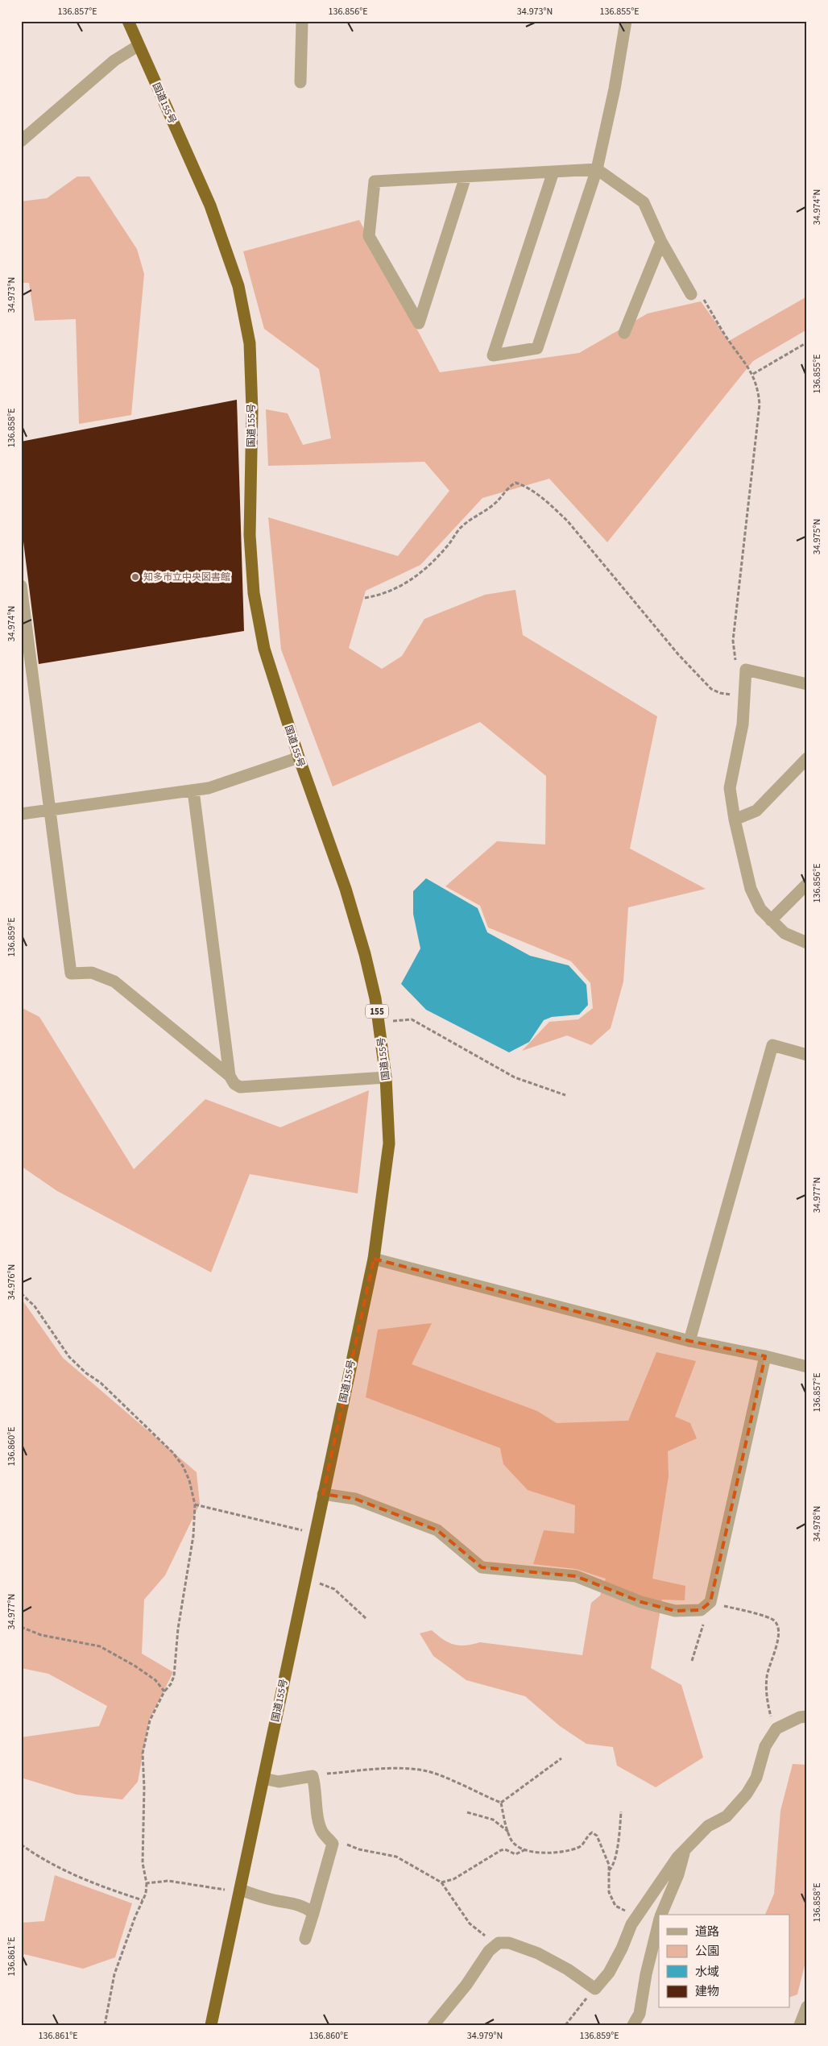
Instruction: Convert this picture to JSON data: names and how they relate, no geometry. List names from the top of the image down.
{
  "streets": {
    "highway": ["国道155号", "155"]
  },
  "places": ["知多市立中央図書館"],
  "legend": [
    "道路",
    "公園",
    "水域",
    "建物"
  ],
  "coordinates": [
    "136.857°E",
    "136.856°E",
    "34.973°N",
    "136.855°E",
    "34.974°N",
    "136.858°E",
    "34.975°N",
    "136.859°E",
    "34.977°N",
    "34.976°N",
    "136.860°E",
    "34.978°N",
    "136.861°E",
    "34.979°N"
  ]
}
